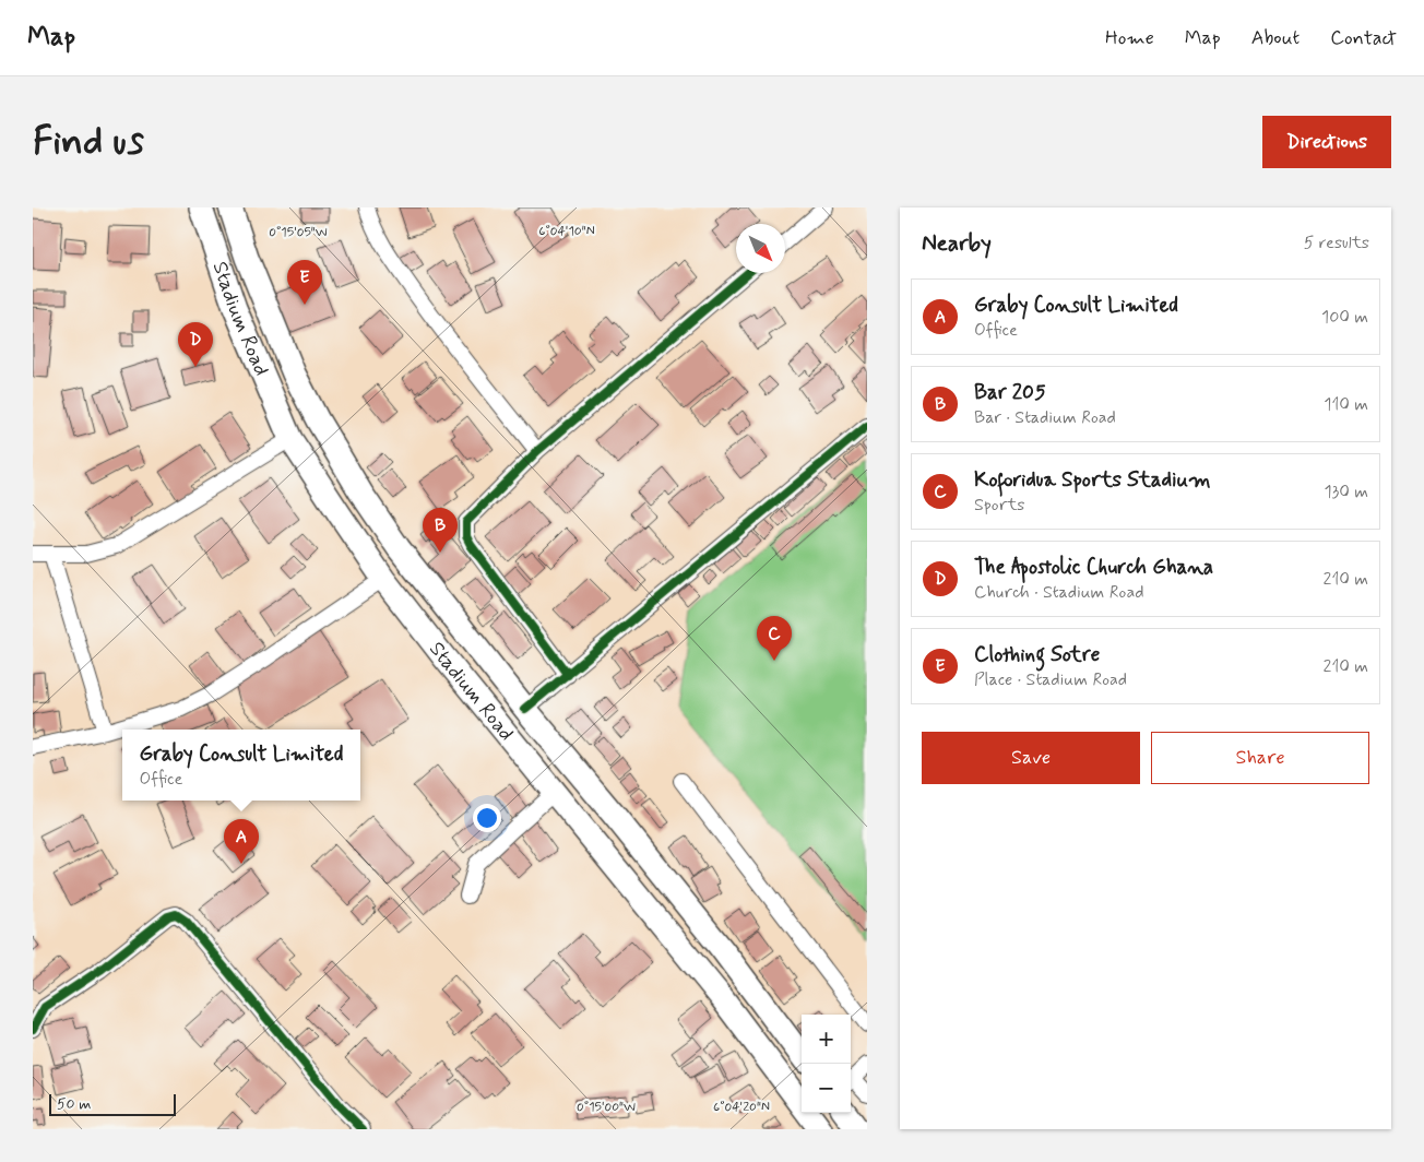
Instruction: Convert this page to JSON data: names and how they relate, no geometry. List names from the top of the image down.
{
  "streets": {
    "main road": ["Stadium Road"]
  },
  "scale_bar": "50 m",
  "north": "bottom right",
  "page": {
    "header": "Map",
    "nav": [
      "Home",
      "Map",
      "About",
      "Contact"
    ],
    "buttons": [
      "Directions",
      ["Save", "Share"]
    ],
    "title": "Find us",
    "heading": ["Nearby", "5 results"],
    "pins": [
      "E",
      "D",
      "B",
      "C",
      "A"
    ],
    "list": [
      {
        "mark": "A",
        "name": "Graby Consult Limited",
        "note": "Office",
        "value": "100 m"
      },
      {
        "mark": "B",
        "name": "Bar 205",
        "note": "Bar · Stadium Road",
        "value": "110 m"
      },
      {
        "mark": "C",
        "name": "Koforidua Sports Stadium",
        "note": "Sports",
        "value": "130 m"
      },
      {
        "mark": "D",
        "name": "The Apostolic Church Ghana",
        "note": "Church · Stadium Road",
        "value": "210 m"
      },
      {
        "mark": "E",
        "name": "Clothing Sotre",
        "note": "Place · Stadium Road",
        "value": "210 m"
      }
    ],
    "popup": ["Graby Consult Limited", "Office"],
    "map_buttons": ["+", "−"],
    "scale": "50 m"
  },
  "coordinates": [
    "6°04'10\"N",
    "0°15'05\"W",
    "0°15'00\"W",
    "6°04'20\"N"
  ]
}
